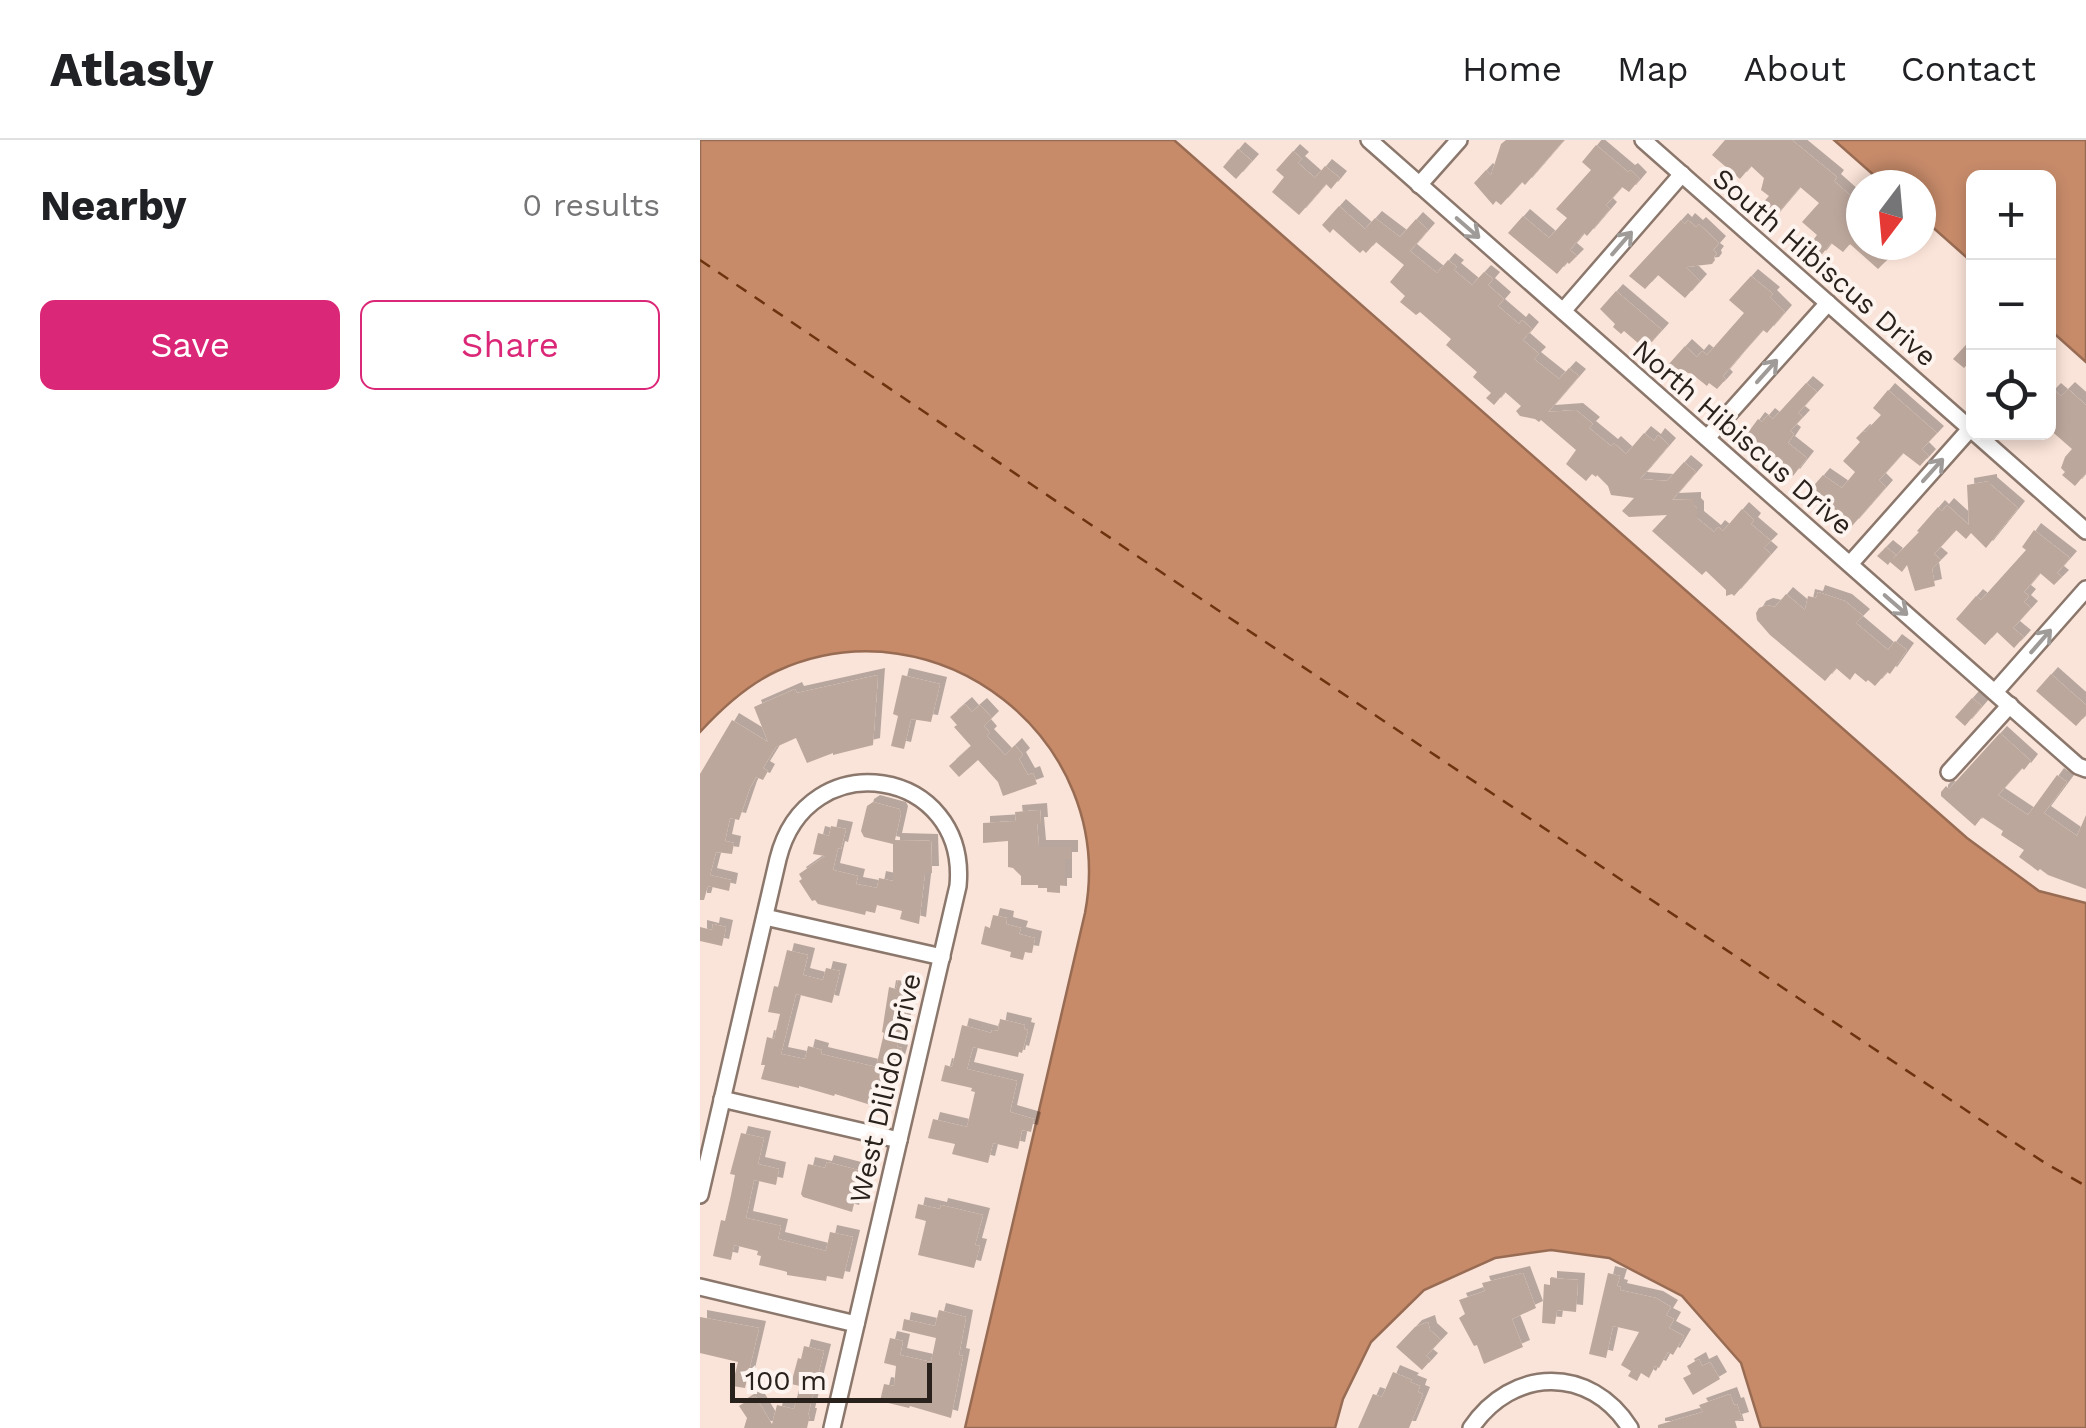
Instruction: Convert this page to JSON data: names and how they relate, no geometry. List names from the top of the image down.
{
  "streets": {
    "street": ["South Hibiscus Drive", "North Hibiscus Drive", "West Dilido Drive"]
  },
  "one_way": ["North Hibiscus Drive"],
  "scale_bar": "100 m",
  "north": "bottom",
  "page": {
    "header": "Atlasly",
    "nav": [
      "Home",
      "Map",
      "About",
      "Contact"
    ],
    "heading": ["Nearby", "0 results"],
    "map_buttons": ["+", "−"],
    "buttons": ["Save", "Share"],
    "scale": "100 m"
  }
}
